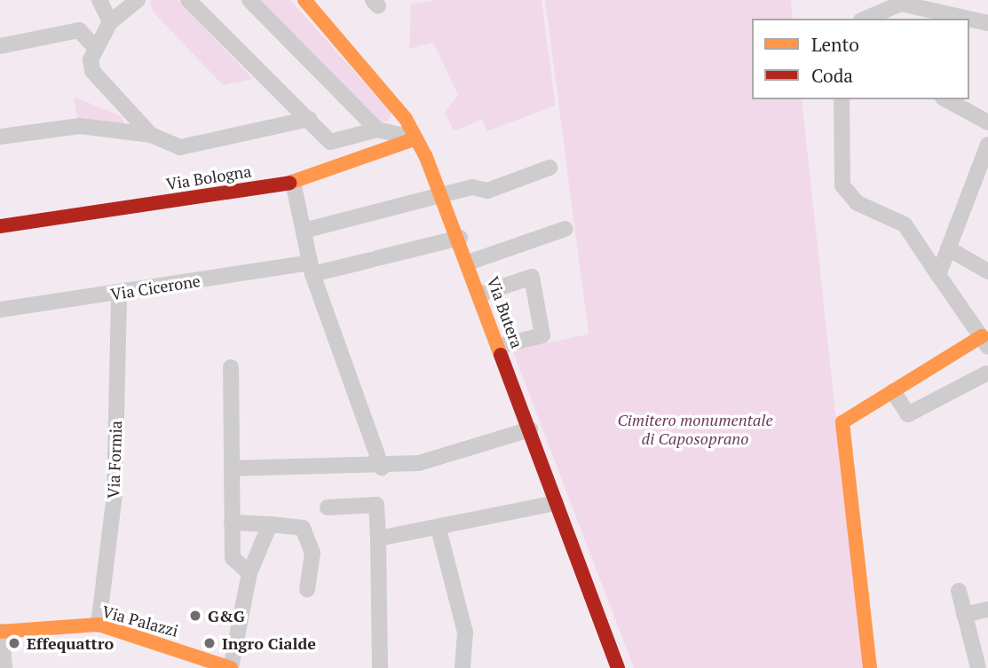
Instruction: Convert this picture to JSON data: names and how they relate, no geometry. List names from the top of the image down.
{
  "streets": {
    "street": [
      "Via Bologna",
      "Via Cicerone",
      "Via Butera",
      "Via Formia",
      "Via Palazzi"
    ]
  },
  "crossings": [
    ["Via Bologna", "Via Butera"],
    ["Via Cicerone", "Via Butera"],
    ["Via Cicerone", "Via Formia"],
    ["Via Formia", "Via Palazzi"]
  ],
  "parks": ["Cimitero monumentale di Caposoprano"],
  "places": ["G&G", "Effequattro", "Ingro Cialde"],
  "legend": ["Lento", "Coda"]
}
